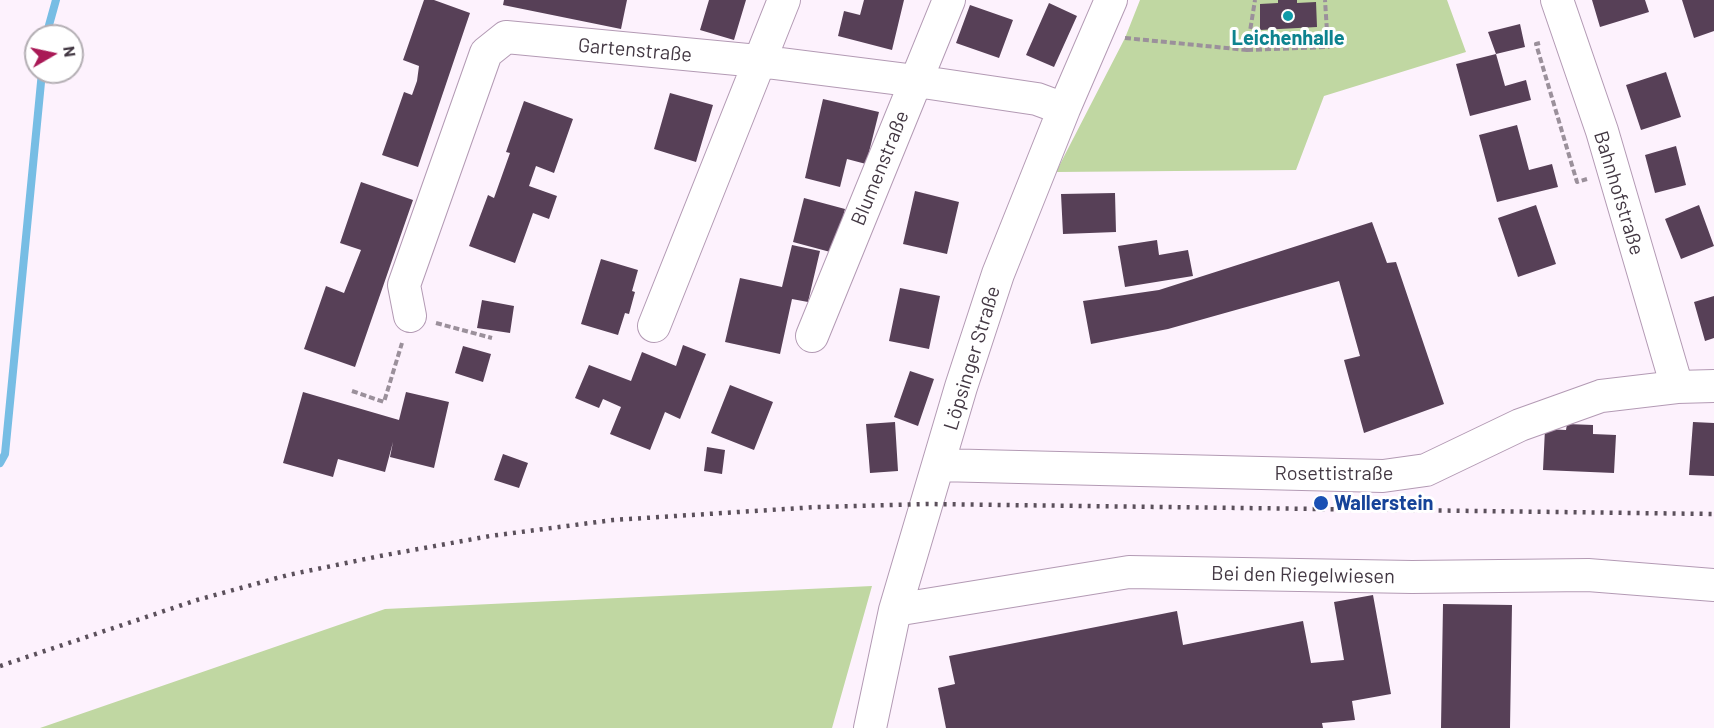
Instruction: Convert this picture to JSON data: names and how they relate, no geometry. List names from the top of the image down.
{
  "streets": {
    "street": [
      "Gartenstraße",
      "Blumenstraße",
      "Bahnhofstraße",
      "Löpsinger Straße",
      "Rosettistraße",
      "Bei den Riegelwiesen"
    ]
  },
  "crossings": [
    ["Gartenstraße", "Blumenstraße"],
    ["Gartenstraße", "Löpsinger Straße"],
    ["Bahnhofstraße", "Rosettistraße"],
    ["Löpsinger Straße", "Rosettistraße"],
    ["Löpsinger Straße", "Bei den Riegelwiesen"]
  ],
  "places": ["Leichenhalle", "Wallerstein"],
  "north": "right"
}
